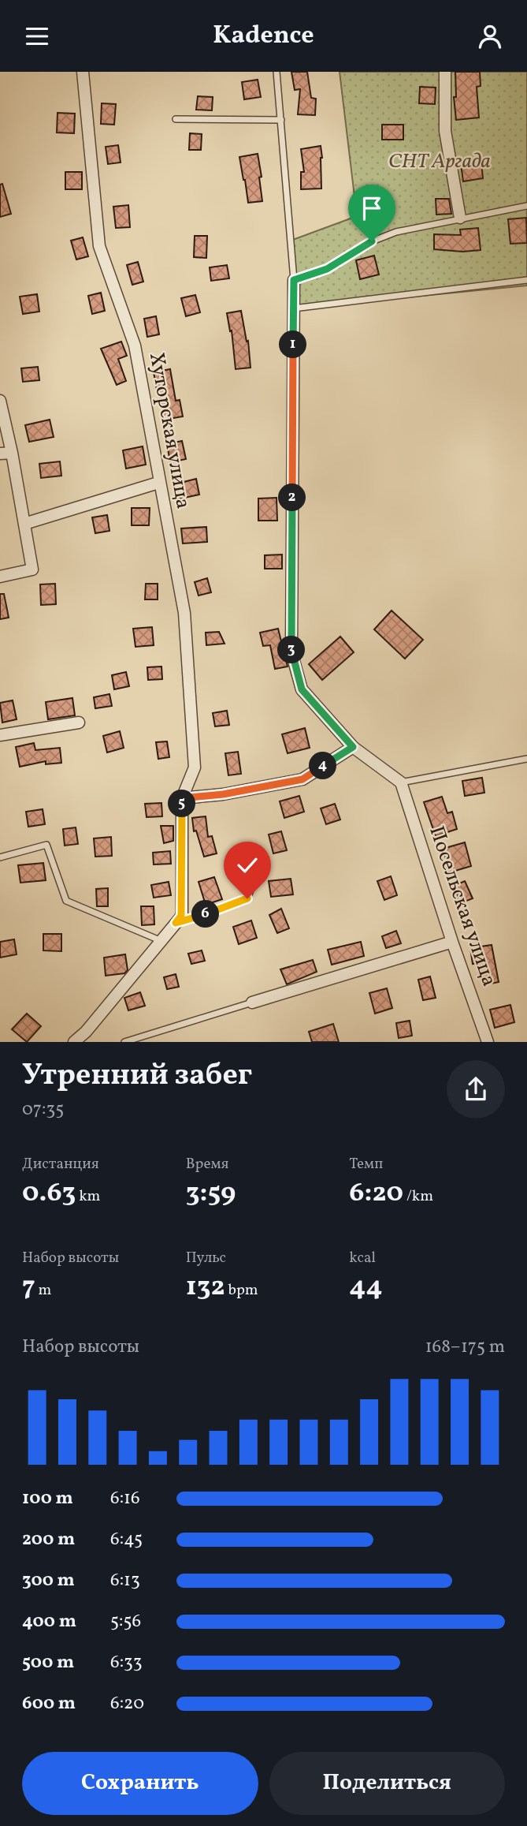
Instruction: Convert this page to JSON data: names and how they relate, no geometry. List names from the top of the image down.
{
  "streets": {
    "street": ["Хуторская улица", "Посельская улица"]
  },
  "parks": ["СНТ Аргада"],
  "page": {
    "header": "Kadence",
    "pins": [
      "1",
      "2",
      "3",
      "4",
      "5",
      "6"
    ],
    "heading": ["Утренний забег", "07:35"],
    "stats": [
      ["Дистанция", "0.63 km"],
      ["Время", "3:59"],
      ["Темп", "6:20 /km"],
      ["Набор высоты", "7 m"],
      ["Пульс", "132 bpm"],
      ["kcal", "44"]
    ],
    "chart": ["Набор высоты", "168–175 m"],
    "list": [
      {
        "name": "100 m",
        "note": "6:16"
      },
      {
        "name": "200 m",
        "note": "6:45"
      },
      {
        "name": "300 m",
        "note": "6:13"
      },
      {
        "name": "400 m",
        "note": "5:56"
      },
      {
        "name": "500 m",
        "note": "6:33"
      },
      {
        "name": "600 m",
        "note": "6:20"
      }
    ],
    "buttons": ["Сохранить", "Поделиться"]
  }
}
